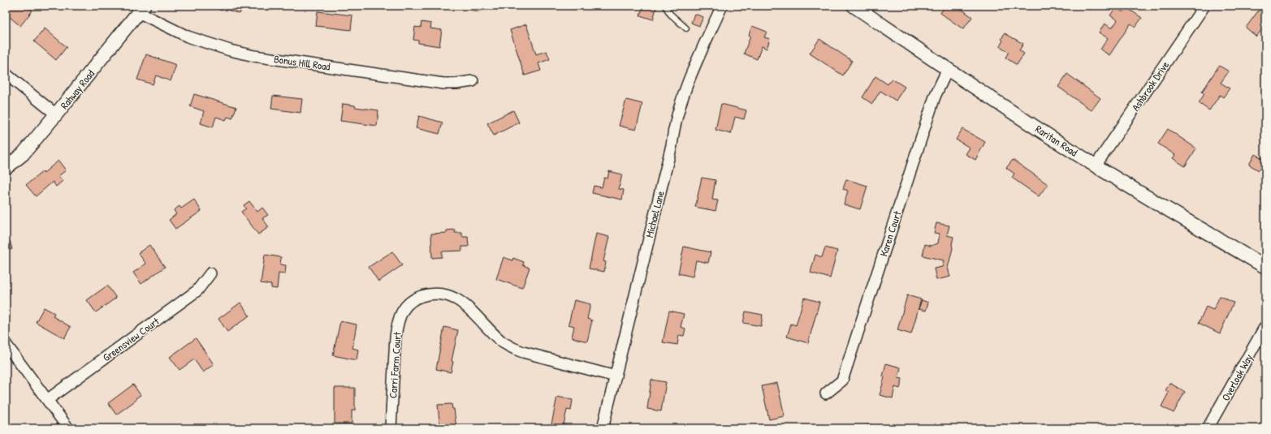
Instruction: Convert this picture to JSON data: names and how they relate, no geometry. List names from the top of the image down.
{
  "streets": {
    "street": [
      "Bonus Hill Road",
      "Ashbrook Drive",
      "Rahway Road",
      "Raritan Road",
      "Michael Lane",
      "Karen Court",
      "Greensview Court",
      "Carri Farm Court",
      "Overlook Way"
    ]
  },
  "crossings": [
    ["Bonus Hill Road", "Rahway Road"],
    ["Ashbrook Drive", "Raritan Road"],
    ["Raritan Road", "Karen Court"],
    ["Michael Lane", "Carri Farm Court"]
  ]
}
